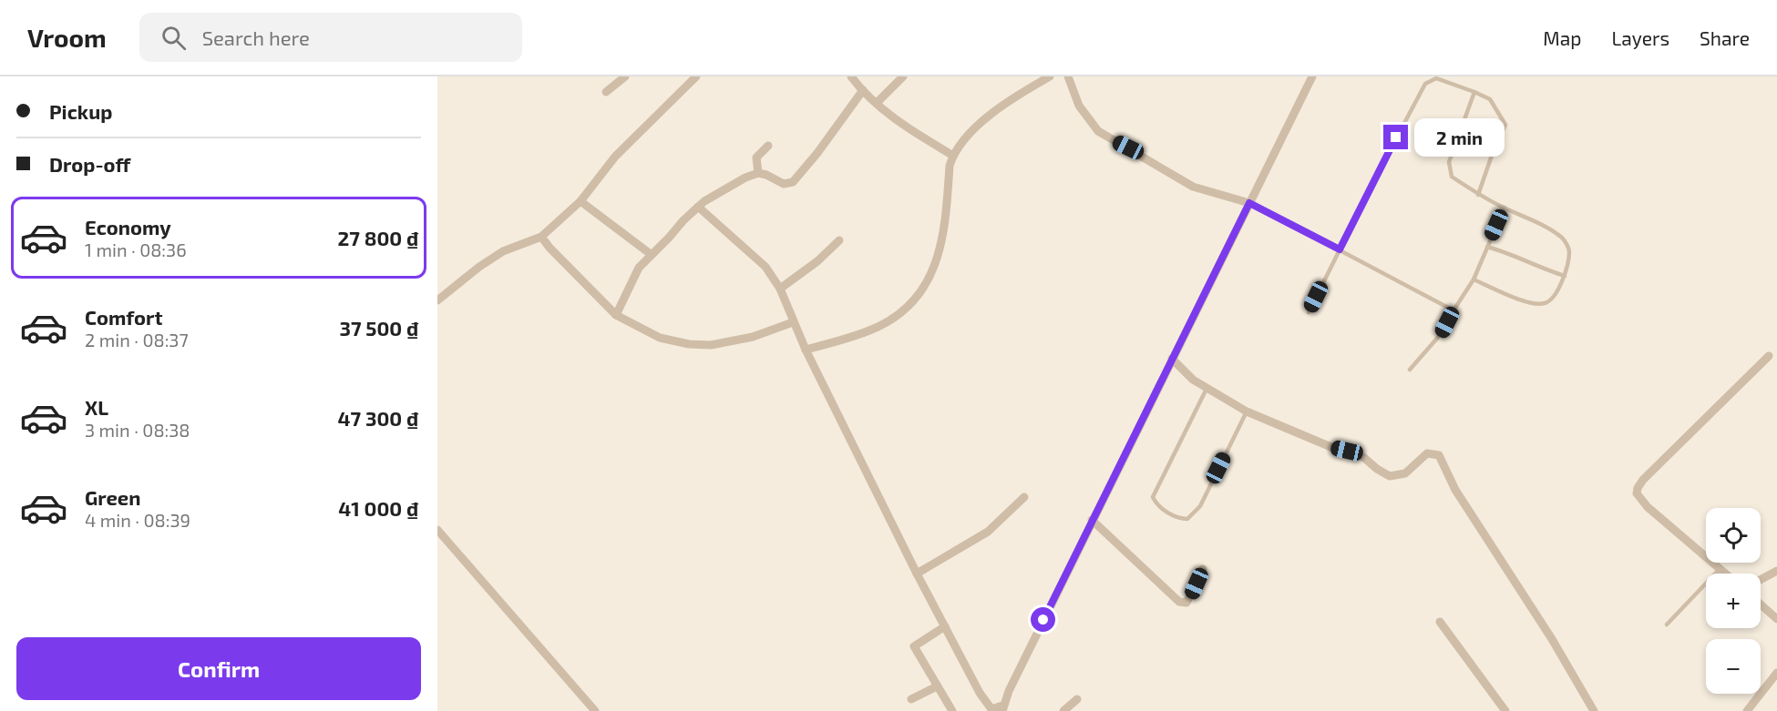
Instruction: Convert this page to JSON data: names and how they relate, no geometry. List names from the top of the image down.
{
  "page": {
    "header": "Vroom",
    "search": "Search here",
    "nav": ["Map", "Layers", "Share"],
    "banner": ["Pickup", "Drop-off"],
    "bubble": "2 min",
    "list": [
      {
        "name": "Economy",
        "note": "1 min · 08:36",
        "value": "27 800 ₫"
      },
      {
        "name": "Comfort",
        "note": "2 min · 08:37",
        "value": "37 500 ₫"
      },
      {
        "name": "XL",
        "note": "3 min · 08:38",
        "value": "47 300 ₫"
      },
      {
        "name": "Green",
        "note": "4 min · 08:39",
        "value": "41 000 ₫"
      }
    ],
    "map_buttons": ["+", "−"],
    "buttons": "Confirm"
  }
}
